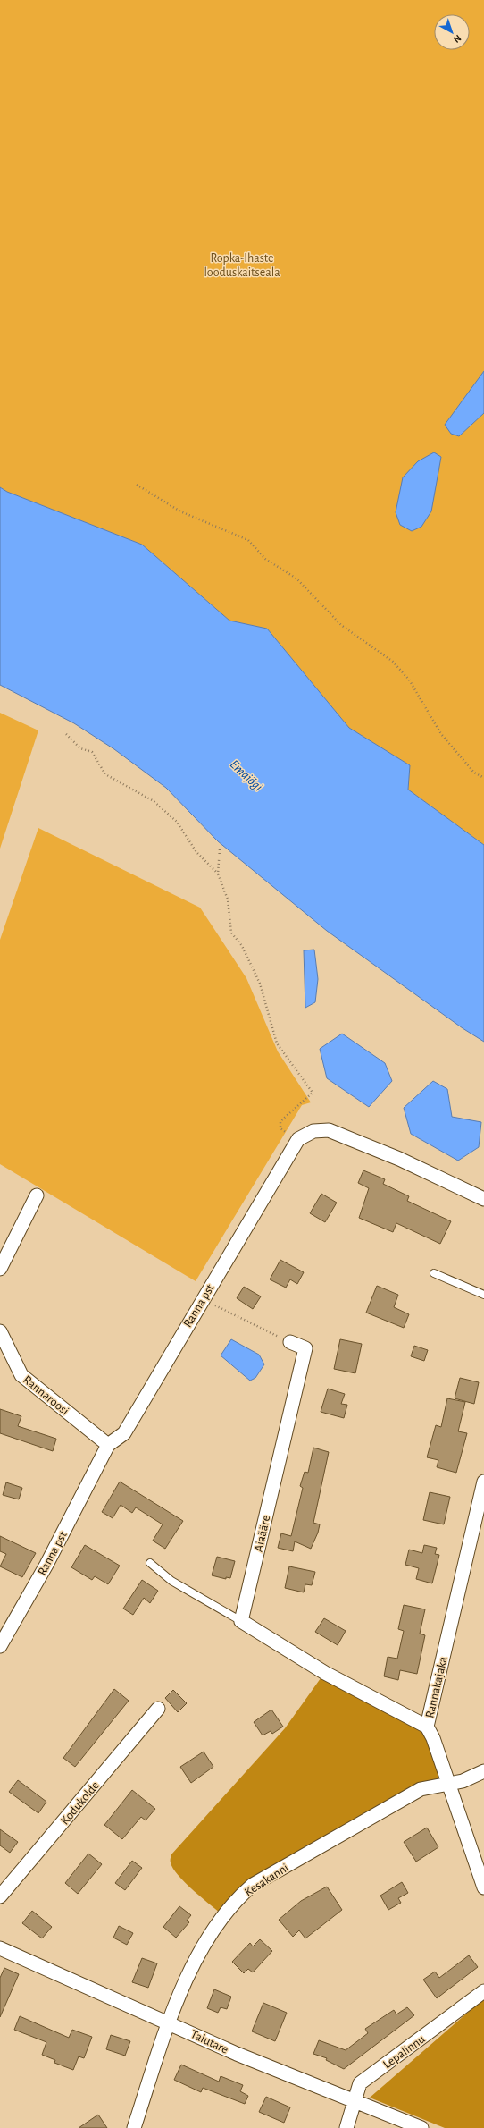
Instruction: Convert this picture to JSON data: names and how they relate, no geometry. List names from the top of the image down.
{
  "streets": {
    "street": [
      "Ranna pst",
      "Rannaroosi",
      "Aiaääre",
      "Rannakajaka",
      "Kodukolde",
      "Kesakanni",
      "Talutare",
      "Lepalinnu"
    ]
  },
  "crossings": [
    ["Ranna pst", "Rannaroosi"],
    ["Rannakajaka", "Kesakanni"],
    ["Kesakanni", "Talutare"],
    ["Talutare", "Lepalinnu"]
  ],
  "water": ["Emajõgi"],
  "parks": ["Ropka-Ihaste looduskaitseala"],
  "north": "bottom right"
}
